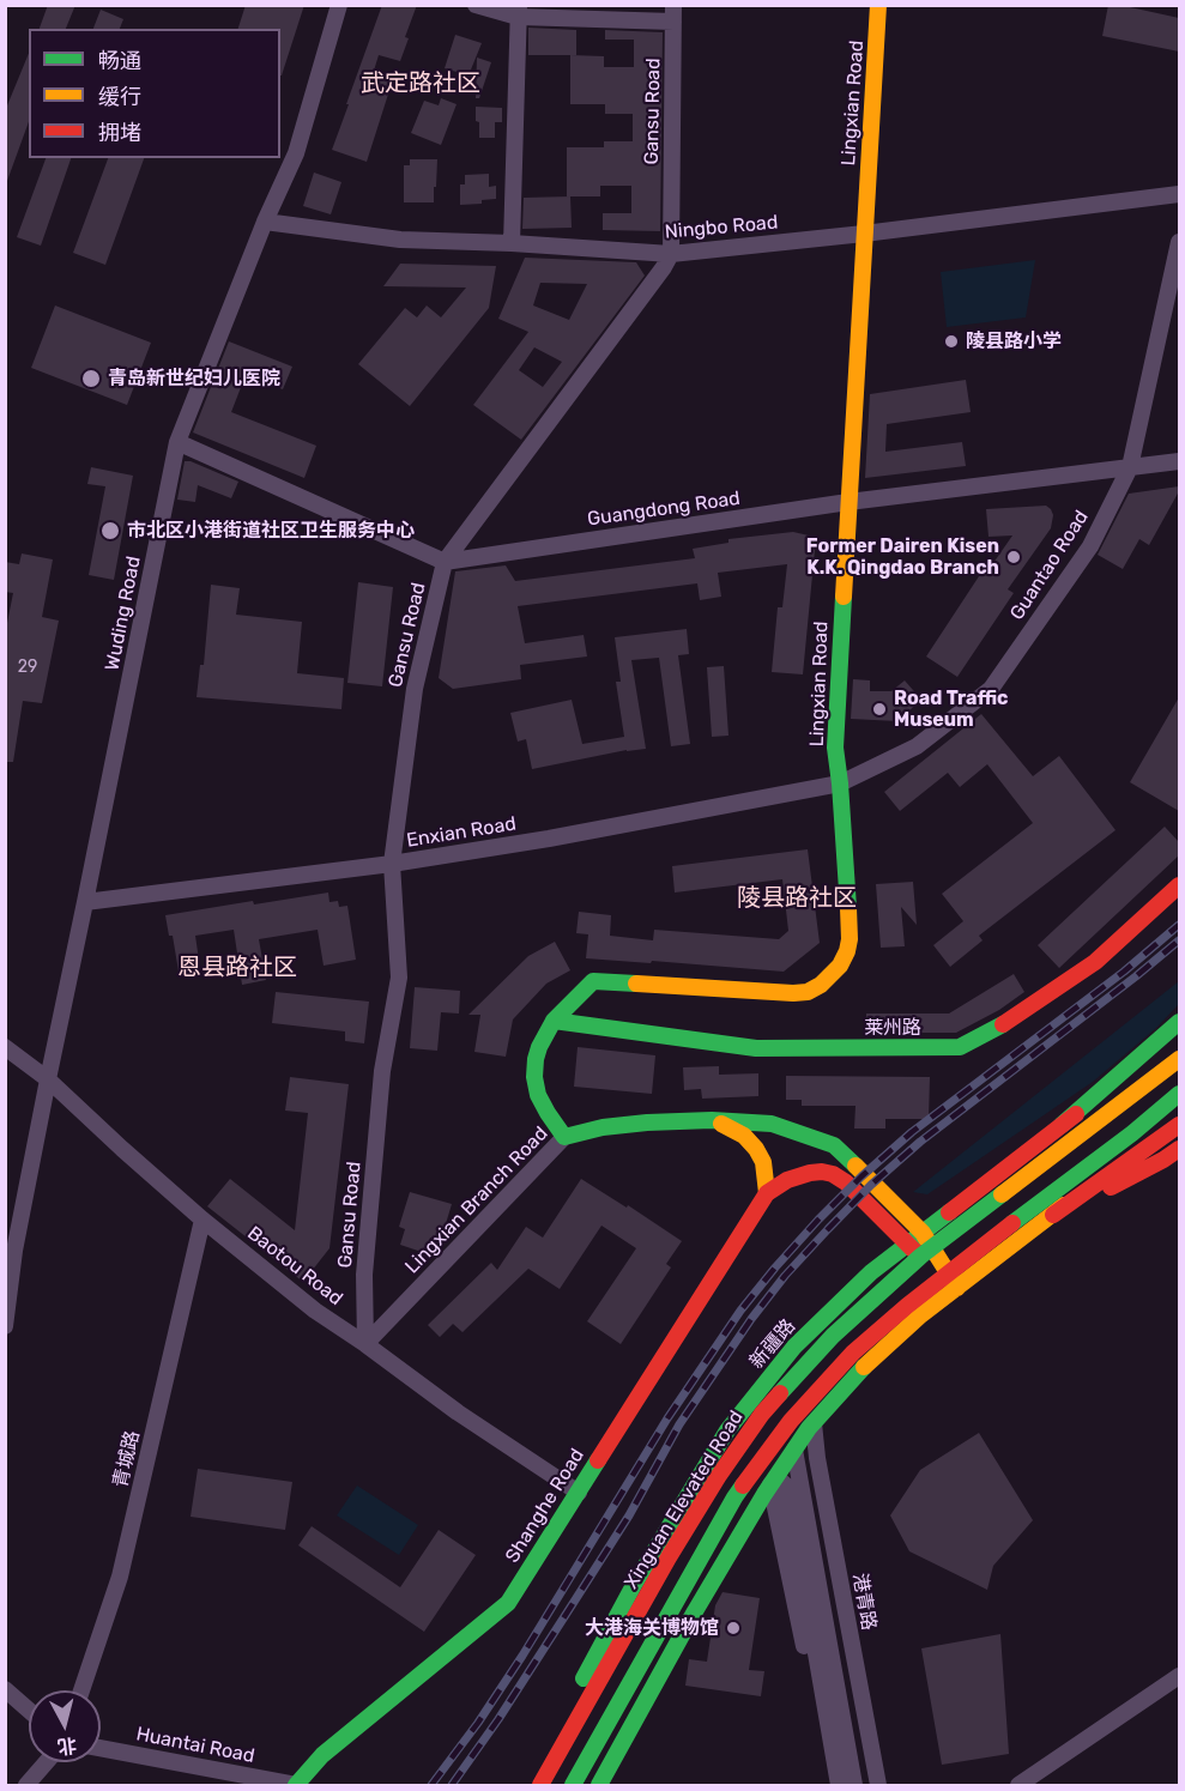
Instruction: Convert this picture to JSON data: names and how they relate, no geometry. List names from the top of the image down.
{
  "streets": {
    "main road": [
      "Lingxian Road",
      "莱州路",
      "Lingxian Branch Road",
      "新疆路",
      "Xinguan Elevated Road",
      "Shanghe Road"
    ],
    "street": [
      "Gansu Road",
      "Ningbo Road",
      "Guangdong Road",
      "Guantao Road",
      "Wuding Road",
      "Enxian Road",
      "Baotou Road",
      "青城路",
      "港青路",
      "Huantai Road"
    ]
  },
  "crossings": [
    ["Lingxian Road", "Ningbo Road"],
    ["Lingxian Road", "Guangdong Road"],
    ["Lingxian Road", "Guantao Road"],
    ["Lingxian Road", "Enxian Road"],
    ["Lingxian Road", "莱州路"],
    ["Lingxian Road", "Lingxian Branch Road"],
    ["Gansu Road", "Ningbo Road"],
    ["Gansu Road", "Guangdong Road"],
    ["Gansu Road", "Enxian Road"],
    ["Gansu Road", "Lingxian Branch Road"],
    ["Gansu Road", "Baotou Road"],
    ["Ningbo Road", "Wuding Road"],
    ["Guangdong Road", "Guantao Road"],
    ["Guantao Road", "Enxian Road"],
    ["Wuding Road", "Enxian Road"],
    ["Wuding Road", "Baotou Road"],
    ["Lingxian Branch Road", "Baotou Road"],
    ["Lingxian Branch Road", "新疆路"],
    ["Baotou Road", "青城路"],
    ["Baotou Road", "Shanghe Road"],
    ["Shanghe Road", "Huantai Road"]
  ],
  "districts": ["武定路社区", "陵县路社区", "恩县路社区"],
  "places": [
    "陵县路小学",
    "青岛新世纪妇儿医院",
    "市北区小港街道社区卫生服务中心",
    "Former Dairen Kisen K.K. Qingdao Branch",
    "Road Traffic Museum",
    "大港海关博物馆"
  ],
  "house_numbers": ["29"],
  "legend": ["畅通", "缓行", "拥堵"],
  "north": "bottom"
}
